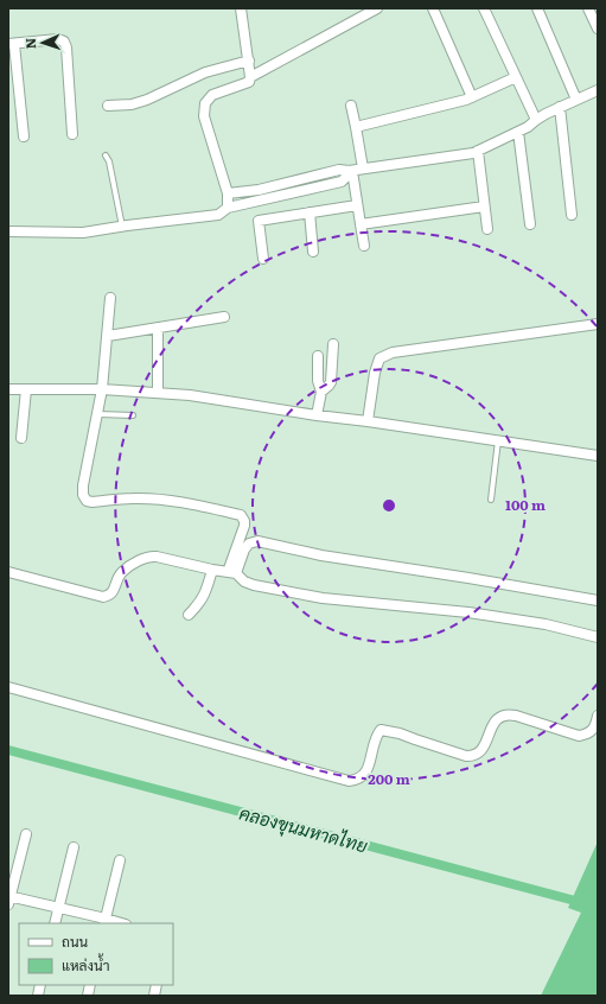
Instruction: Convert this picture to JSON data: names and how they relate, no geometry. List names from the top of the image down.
{
  "water": ["คลองขุนมหาดไทย"],
  "legend": ["ถนน", "แหล่งน้ำ"],
  "north": "left",
  "rings": ["100 m", "200 m"]
}
